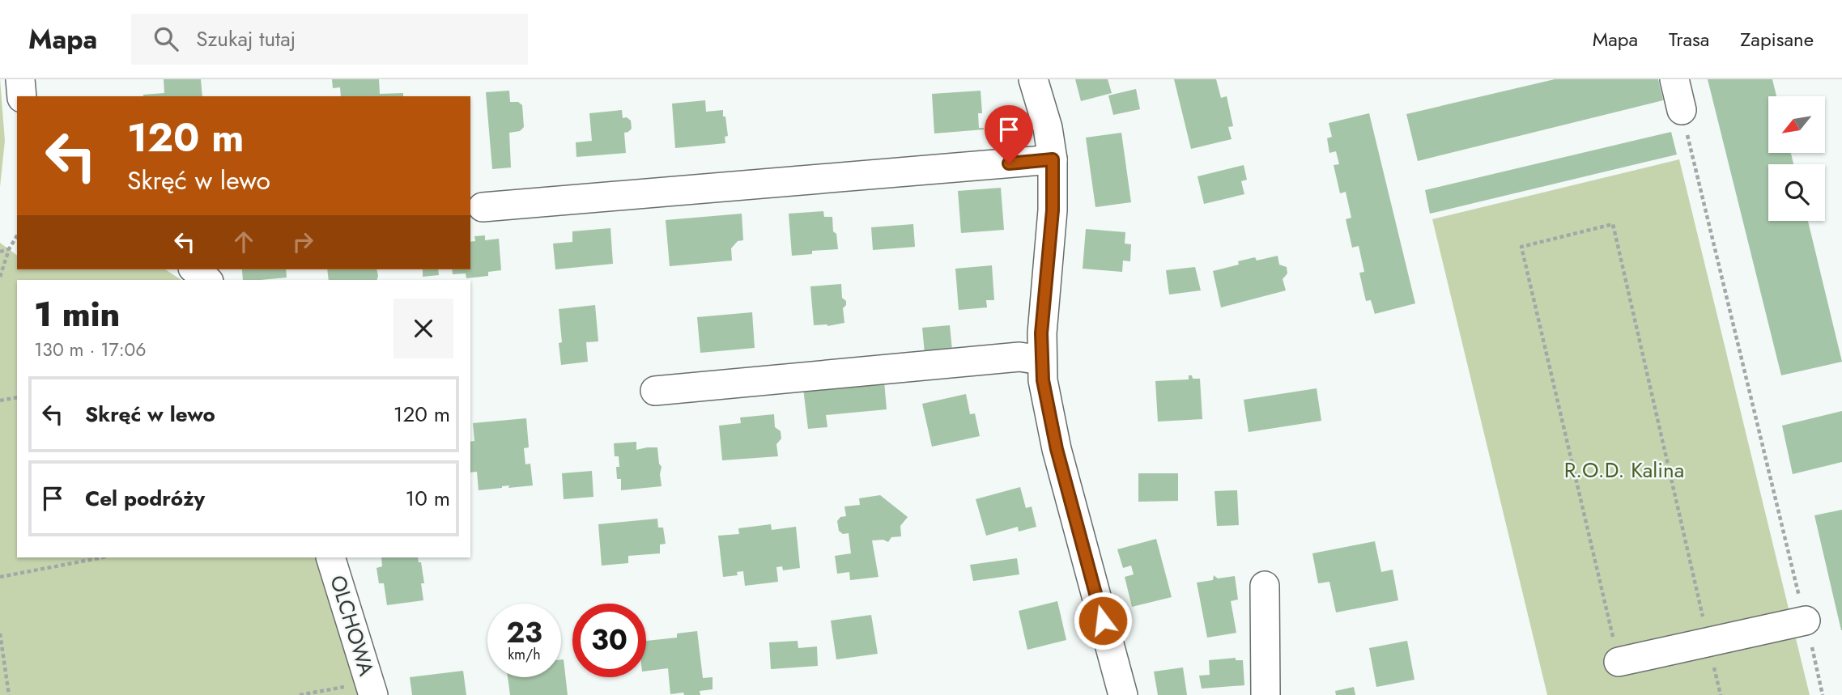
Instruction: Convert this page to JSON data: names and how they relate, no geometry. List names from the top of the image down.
{
  "streets": {
    "street": ["OLCHOWA"]
  },
  "parks": ["R.O.D. Kalina"],
  "north": "bottom left",
  "page": {
    "header": "Mapa",
    "search": "Szukaj tutaj",
    "nav": ["Mapa", "Trasa", "Zapisane"],
    "turn": ["120 m", "Skręć w lewo"],
    "heading": ["1 min", "130 m · 17:06"],
    "list": [
      {
        "name": "Skręć w lewo",
        "value": "120 m"
      },
      {
        "name": "Cel podróży",
        "value": "10 m"
      }
    ],
    "speed": "23 km/h",
    "limit": "30"
  }
}
